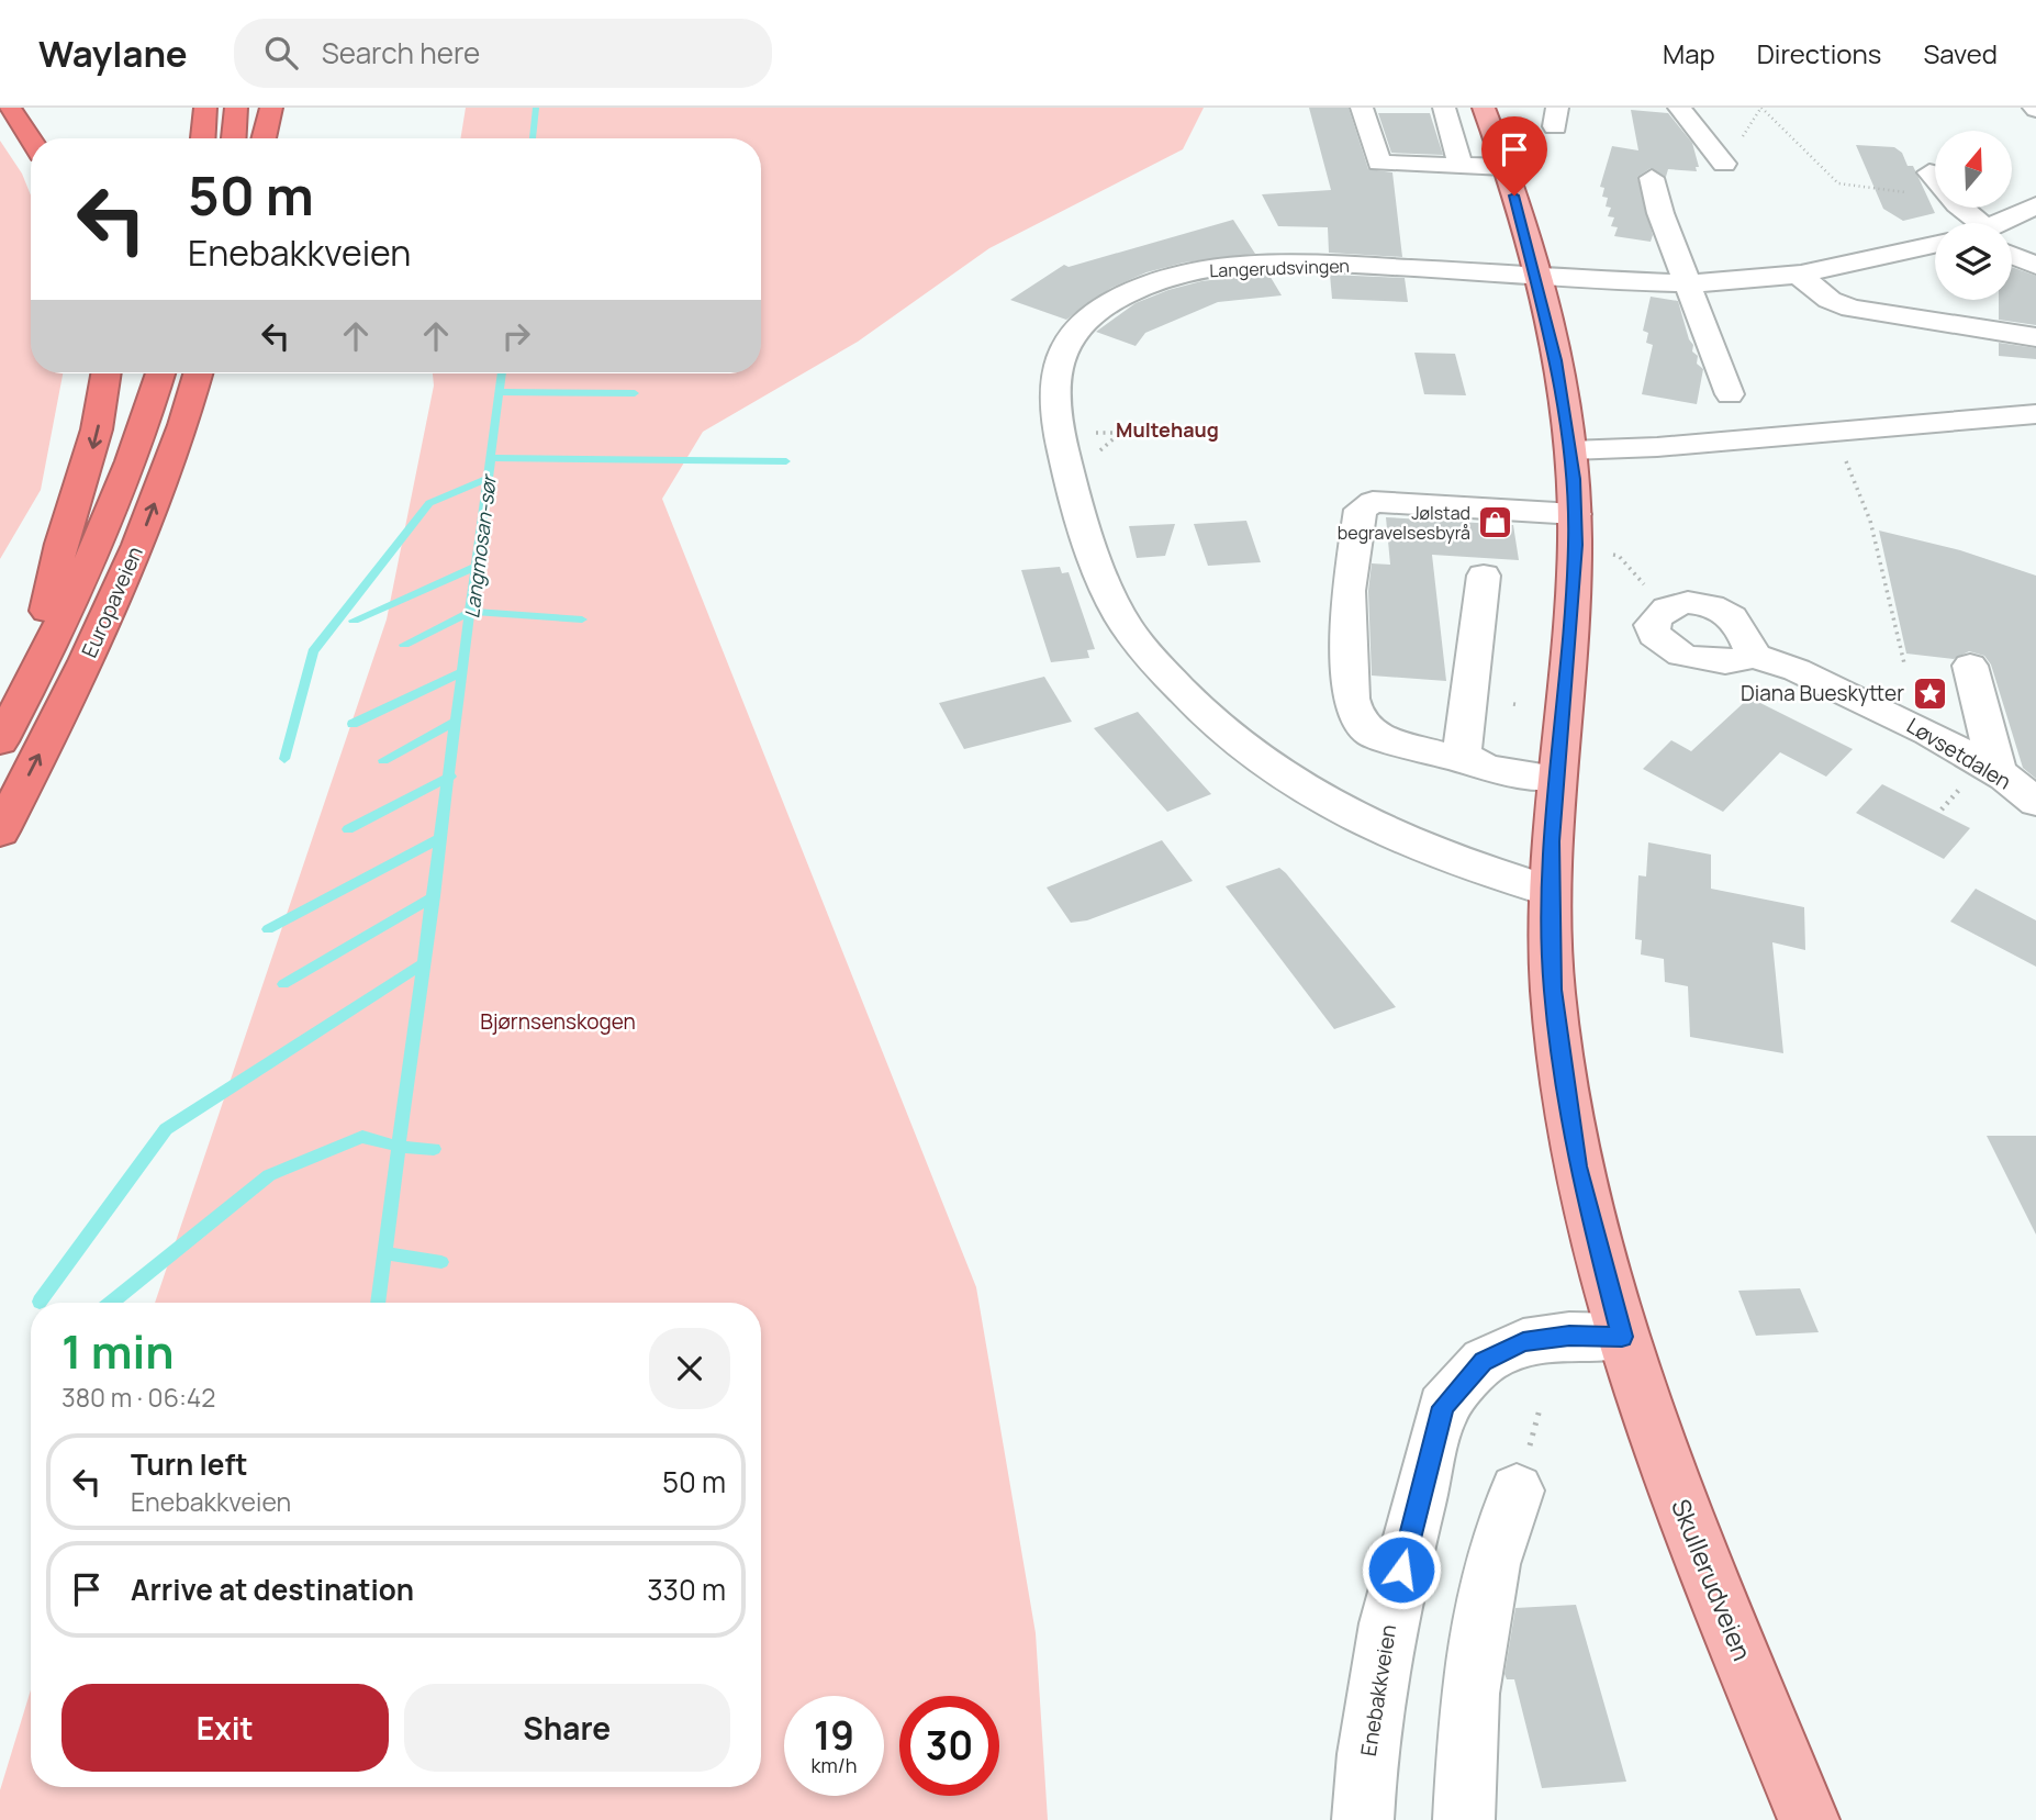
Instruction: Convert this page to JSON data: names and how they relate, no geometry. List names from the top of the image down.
{
  "streets": {
    "highway": ["Europaveien"],
    "main road": ["Skullerudveien"],
    "street": ["Langerudsvingen", "Løvsetdalen", "Enebakkveien"]
  },
  "crossings": [
    ["Skullerudveien", "Enebakkveien"]
  ],
  "districts": ["Multehaug"],
  "water": ["Langmosan-sør"],
  "parks": ["Bjørnsenskogen"],
  "places": {
    "shop": ["Jølstad begravelsesbyrå"],
    "place": ["Diana Bueskytter"]
  },
  "north": "top",
  "page": {
    "header": "Waylane",
    "search": "Search here",
    "nav": ["Map", "Directions", "Saved"],
    "turn": ["50 m", "Enebakkveien"],
    "heading": ["1 min", "380 m · 06:42"],
    "list": [
      {
        "name": "Turn left",
        "note": "Enebakkveien",
        "value": "50 m"
      },
      {
        "name": "Arrive at destination",
        "value": "330 m"
      }
    ],
    "buttons": ["Exit", "Share"],
    "speed": "19 km/h",
    "limit": "30"
  }
}
